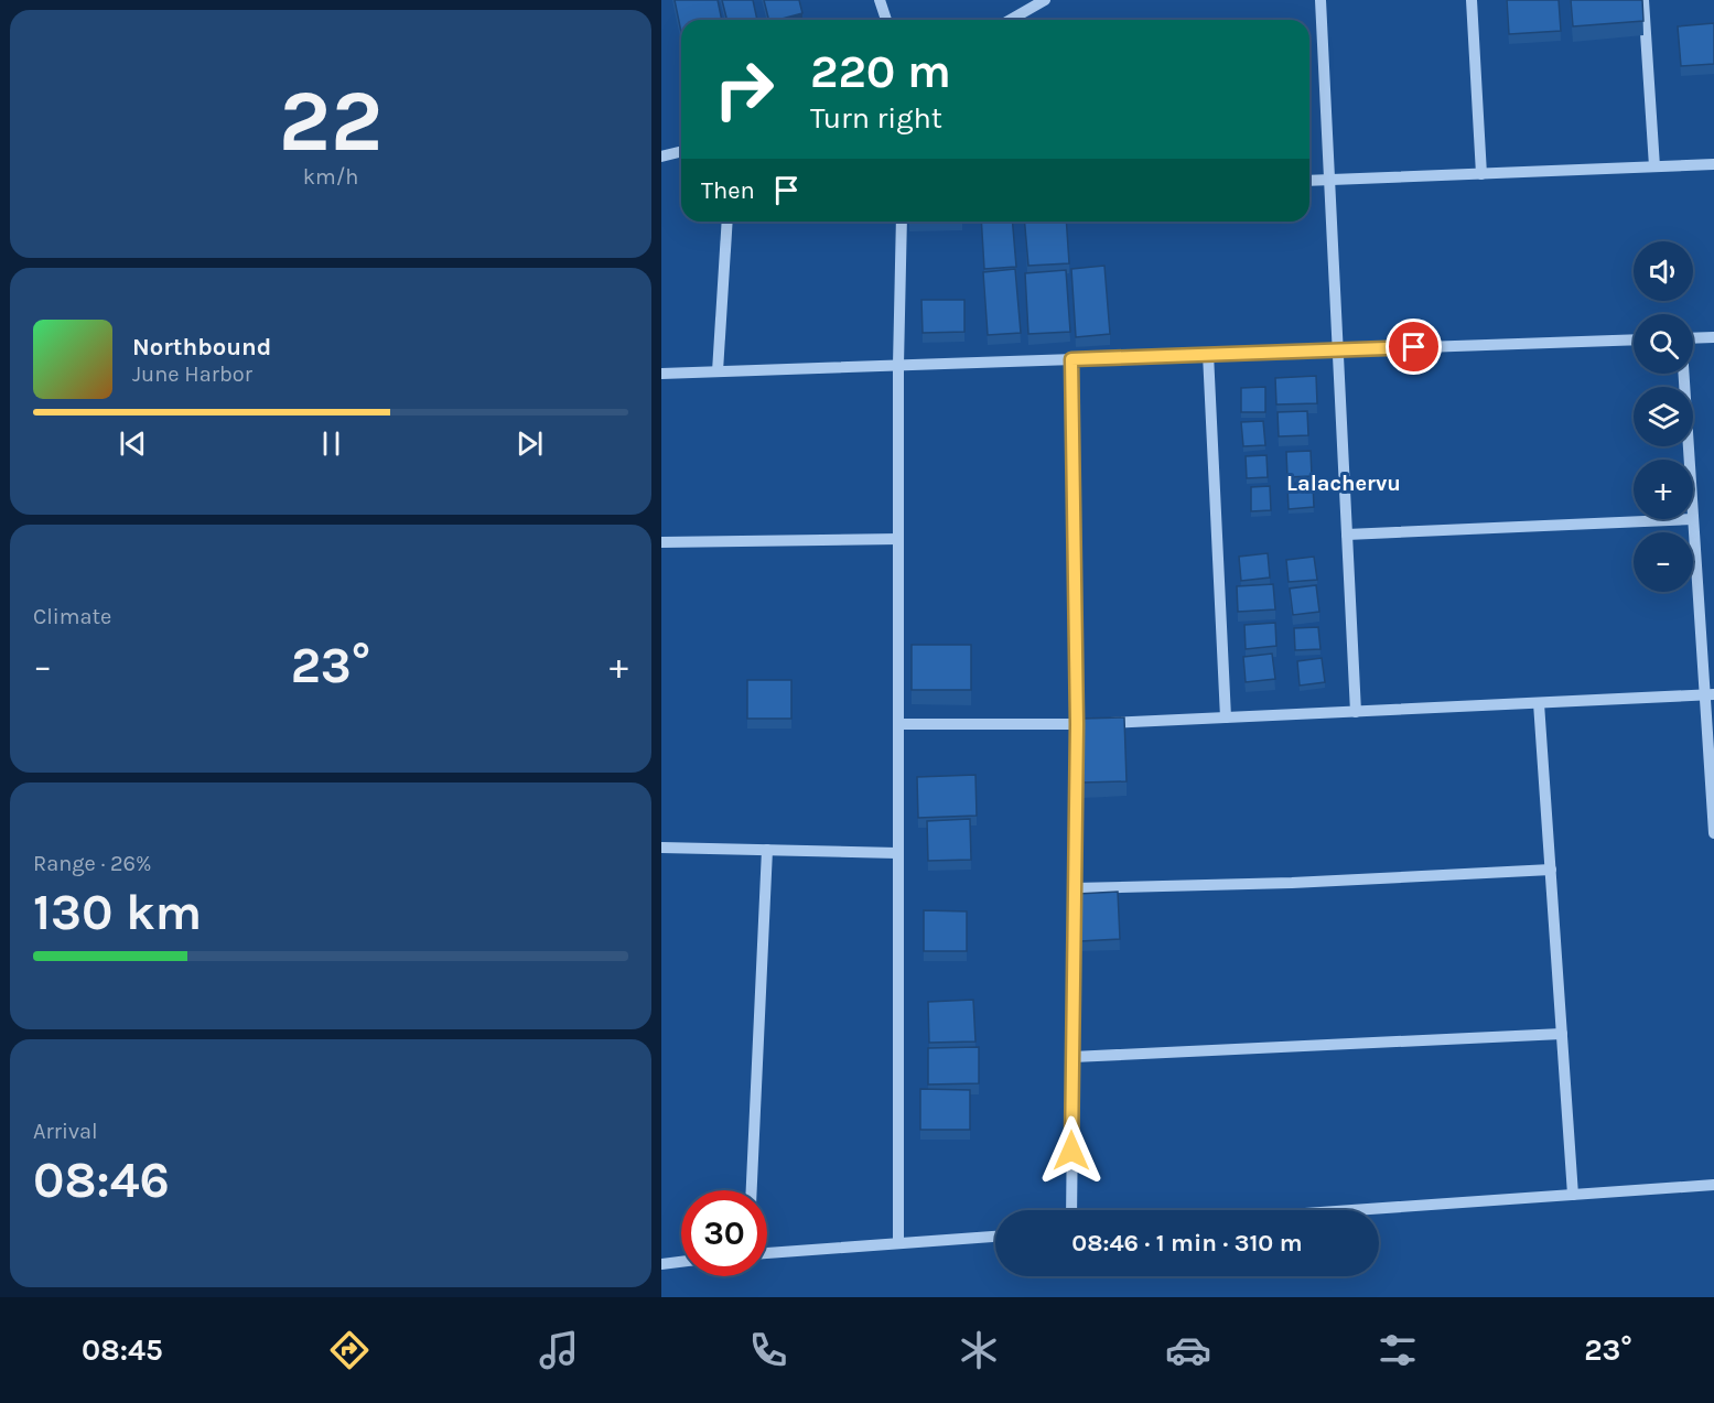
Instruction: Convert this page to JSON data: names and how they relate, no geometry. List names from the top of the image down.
{
  "districts": ["Lalachervu"],
  "page": {
    "tile": [
      ["22", "km/h"],
      "Climate",
      ["Range · 26%", "130 km"],
      ["Arrival", "08:46"]
    ],
    "turn": ["220 m", "Turn right"],
    "then": "Then",
    "map_buttons": ["+", "−"],
    "song": ["Northbound", "June Harbor"],
    "heat": ["−", "23°", "+"],
    "limit": "30",
    "trip": "08:46 · 1 min · 310 m",
    "tabs": ["08:45", "23°"]
  }
}
